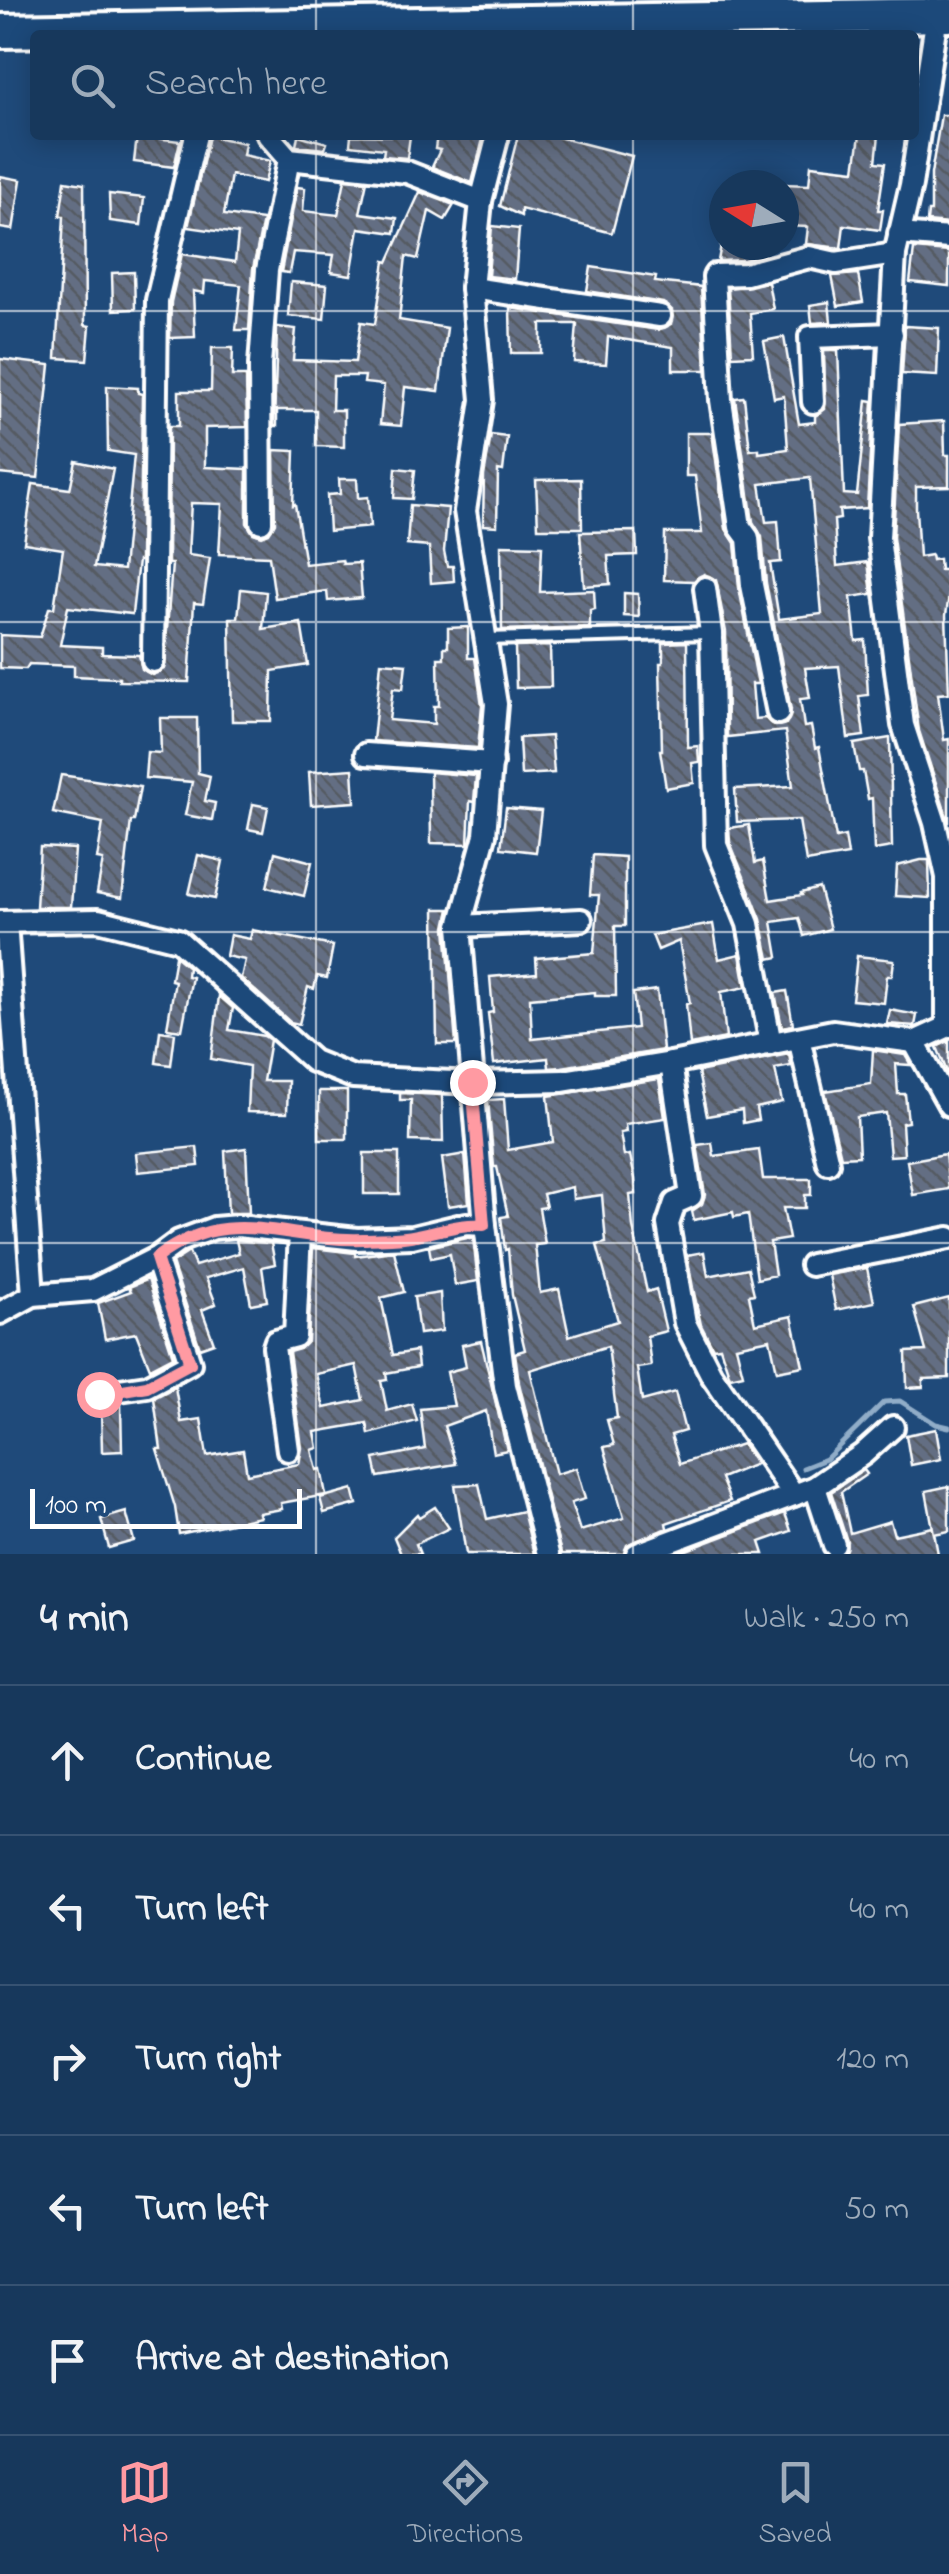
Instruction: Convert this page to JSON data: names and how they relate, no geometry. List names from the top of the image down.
{
  "scale_bar": "100 m",
  "north": "left",
  "page": {
    "search": "Search here",
    "scale": "100 m",
    "heading": ["4 min", "Walk · 250 m"],
    "list": [
      ["Continue", "40 m"],
      ["Turn left", "40 m"],
      ["Turn right", "120 m"],
      ["Turn left", "50 m"],
      "Arrive at destination"
    ],
    "nav": ["Map", "Directions", "Saved"]
  }
}
